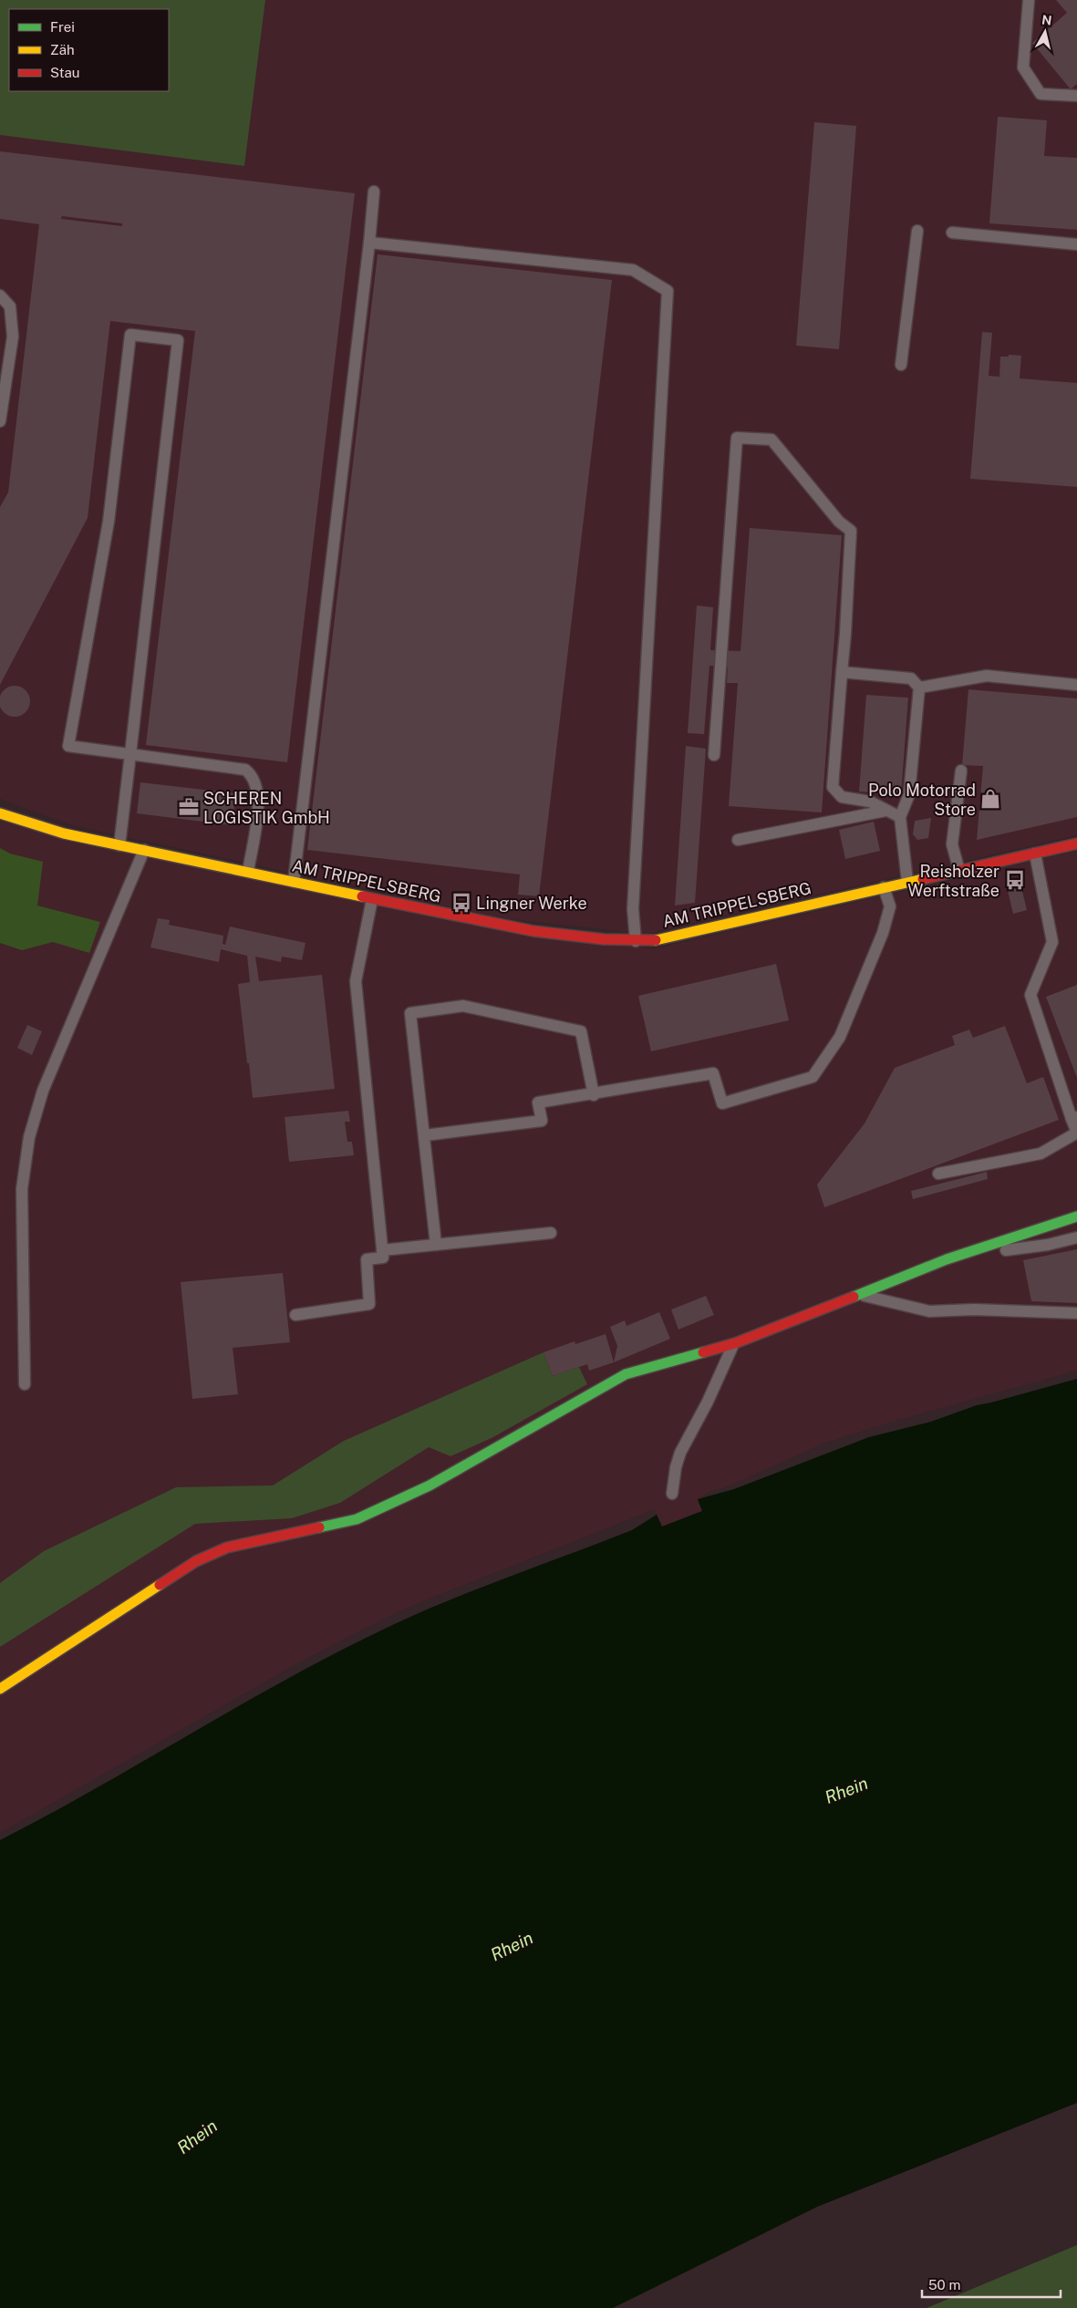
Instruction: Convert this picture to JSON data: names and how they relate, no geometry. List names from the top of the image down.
{
  "streets": {
    "street": ["AM TRIPPELSBERG"]
  },
  "water": ["Rhein"],
  "places": {
    "shop": ["Polo Motorrad Store"],
    "office": ["SCHEREN LOGISTIK GmbH"],
    "bus stop": ["Reisholzer Werftstraße", "Lingner Werke"]
  },
  "legend": ["Frei", "Zäh", "Stau"],
  "scale_bar": "50 m",
  "north": "top"
}
